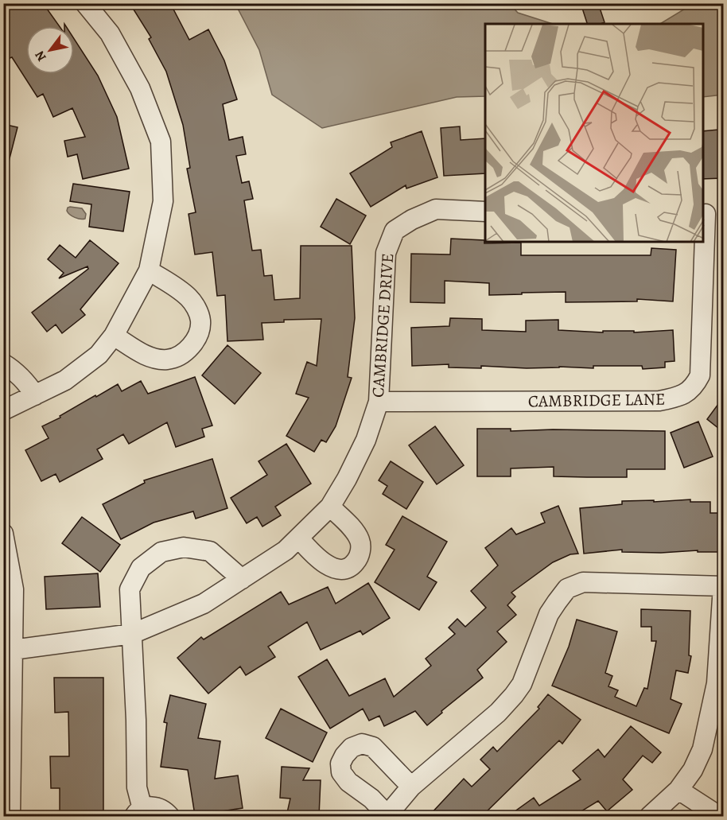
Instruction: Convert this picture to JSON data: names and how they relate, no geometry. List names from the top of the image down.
{
  "streets": {
    "street": ["CAMBRIDGE DRIVE", "CAMBRIDGE LANE"]
  },
  "crossings": [
    ["CAMBRIDGE DRIVE", "CAMBRIDGE LANE"]
  ],
  "north": "bottom left"
}
